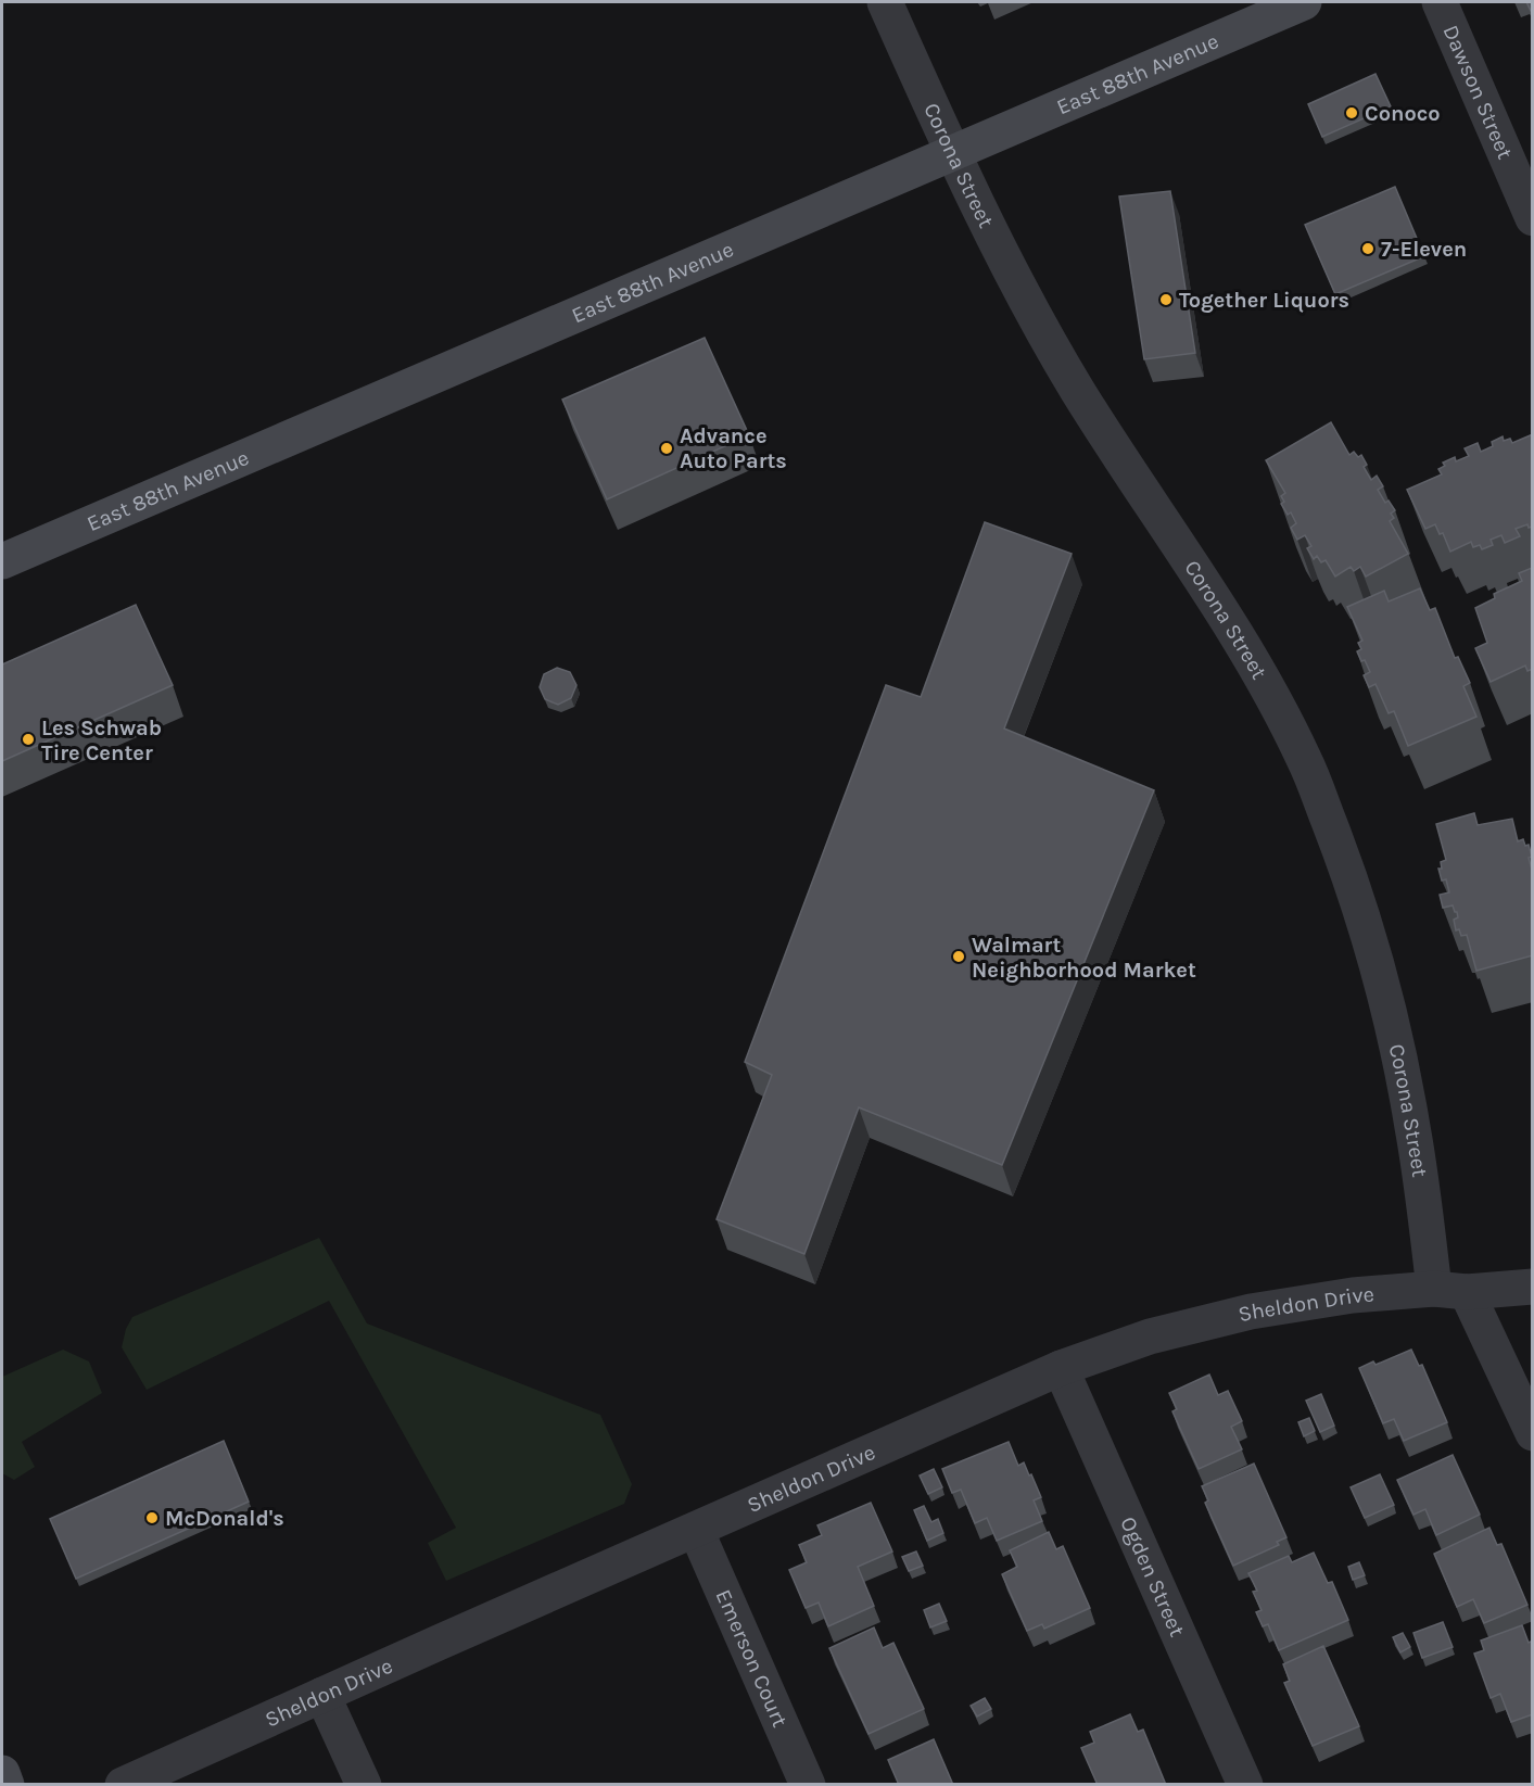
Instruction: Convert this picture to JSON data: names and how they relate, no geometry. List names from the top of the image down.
{
  "streets": {
    "main road": ["East 88th Avenue"],
    "street": [
      "Dawson Street",
      "Corona Street",
      "Sheldon Drive",
      "Ogden Street",
      "Emerson Court"
    ]
  },
  "crossings": [
    ["East 88th Avenue", "Corona Street"],
    ["Corona Street", "Sheldon Drive"],
    ["Sheldon Drive", "Ogden Street"],
    ["Sheldon Drive", "Emerson Court"]
  ],
  "places": [
    "Conoco",
    "7-Eleven",
    "Together Liquors",
    "Advance Auto Parts",
    "Les Schwab Tire Center",
    "Walmart Neighborhood Market",
    "McDonald's"
  ]
}
